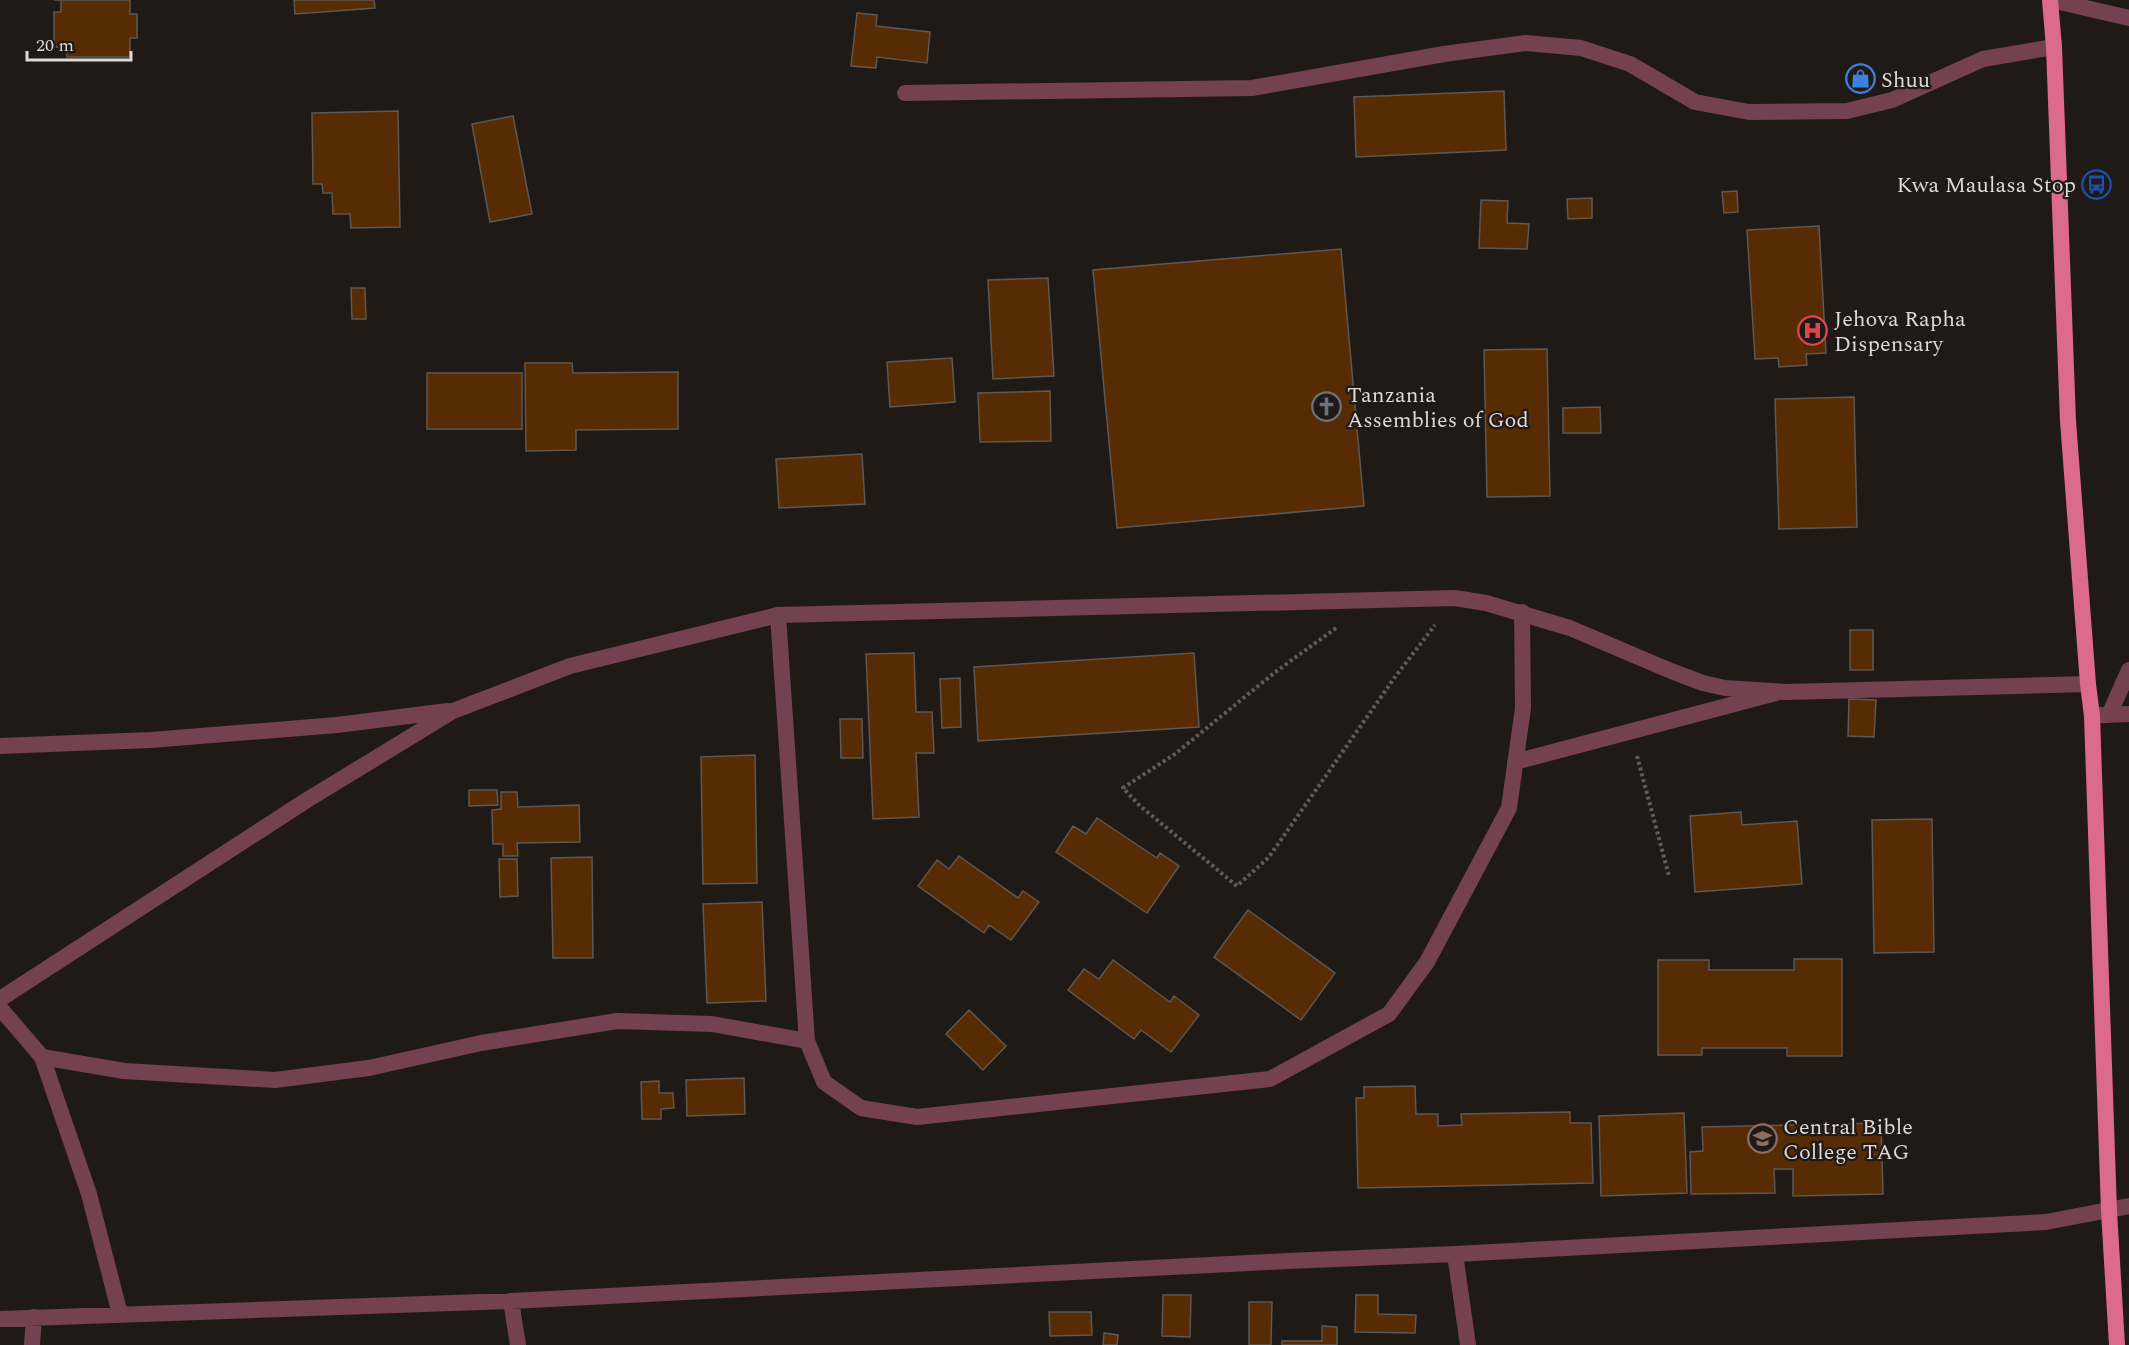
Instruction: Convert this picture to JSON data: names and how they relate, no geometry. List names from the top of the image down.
{
  "places": {
    "shop": ["Shuu"],
    "bus stop": ["Kwa Maulasa Stop"],
    "hospital": ["Jehova Rapha Dispensary"],
    "church": ["Tanzania Assemblies of God"],
    "school or university": ["Central Bible College TAG"]
  },
  "scale_bar": "20 m"
}
